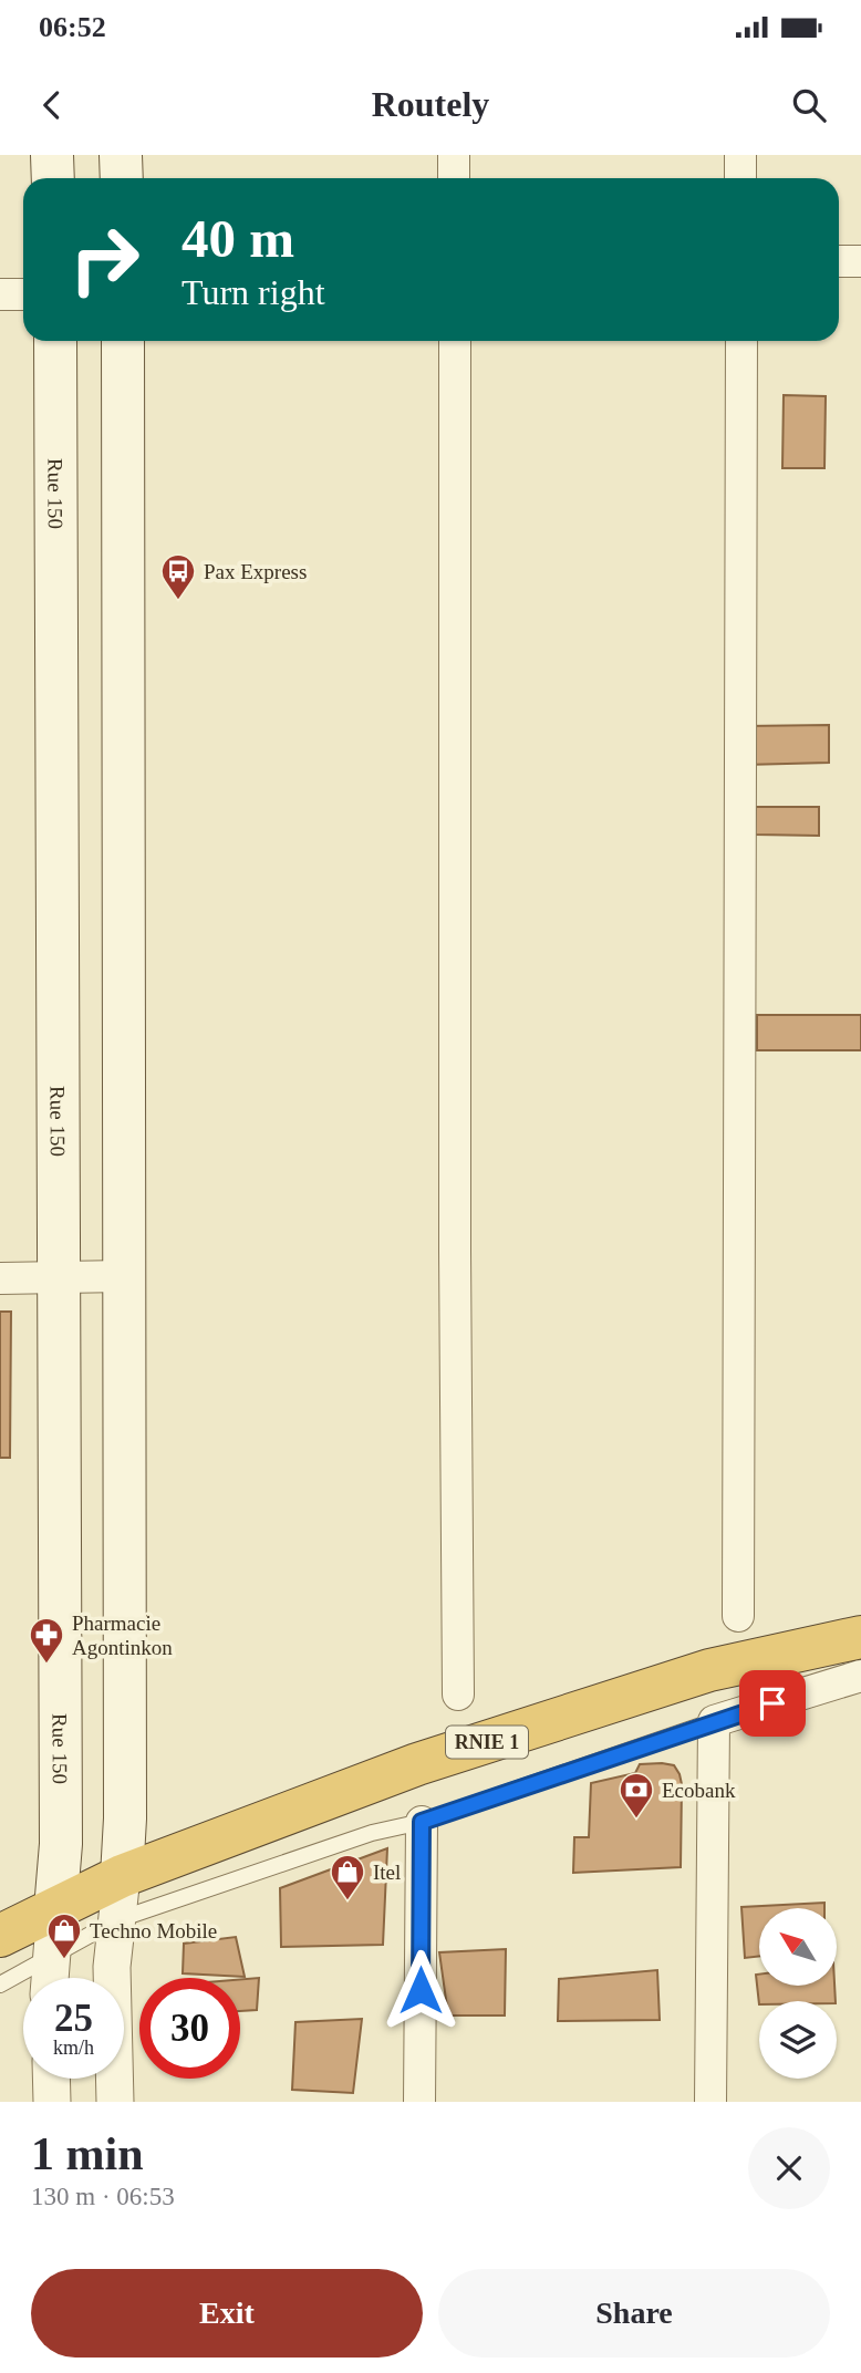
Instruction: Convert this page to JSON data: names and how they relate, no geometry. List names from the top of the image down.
{
  "streets": {
    "highway": ["RNIE 1"],
    "main road": ["Rue 150"]
  },
  "crossings": [
    ["Rue 150", "RNIE 1"]
  ],
  "places": {
    "bus stop": ["Pax Express"],
    "pharmacy": ["Pharmacie Agontinkon"],
    "bank": ["Ecobank"],
    "shop": ["Itel", "Techno Mobile"]
  },
  "north": "top left",
  "page": {
    "status": "06:52",
    "header": "Routely",
    "turn": ["40 m", "Turn right"],
    "speed": "25 km/h",
    "limit": "30",
    "heading": ["1 min", "130 m · 06:53"],
    "buttons": ["Exit", "Share"]
  }
}
